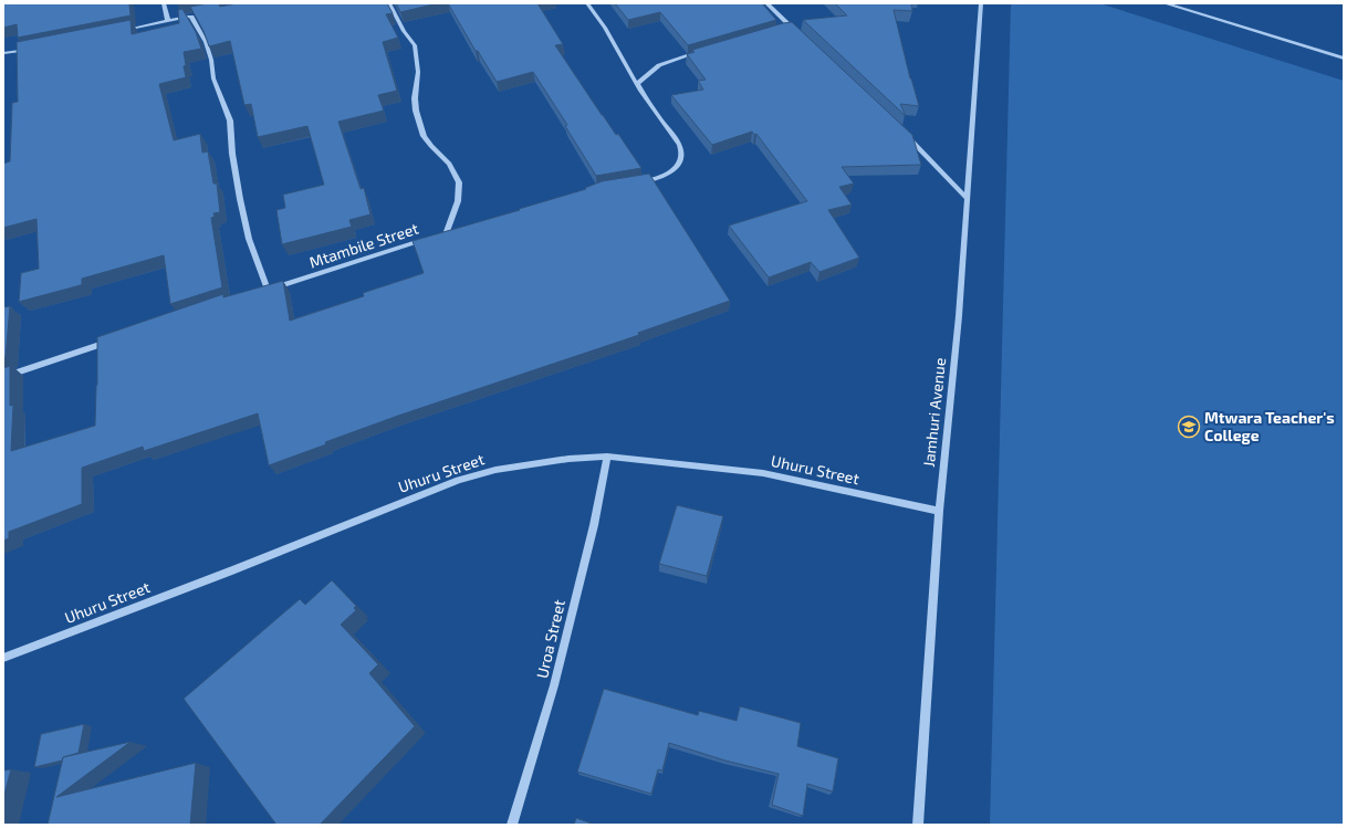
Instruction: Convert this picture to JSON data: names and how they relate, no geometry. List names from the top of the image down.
{
  "streets": {
    "street": [
      "Mtambile Street",
      "Jamhuri Avenue",
      "Uhuru Street",
      "Uroa Street"
    ]
  },
  "crossings": [
    ["Jamhuri Avenue", "Uhuru Street"],
    ["Uhuru Street", "Uroa Street"]
  ],
  "places": {
    "school or university": ["Mtwara Teacher's College"]
  }
}
